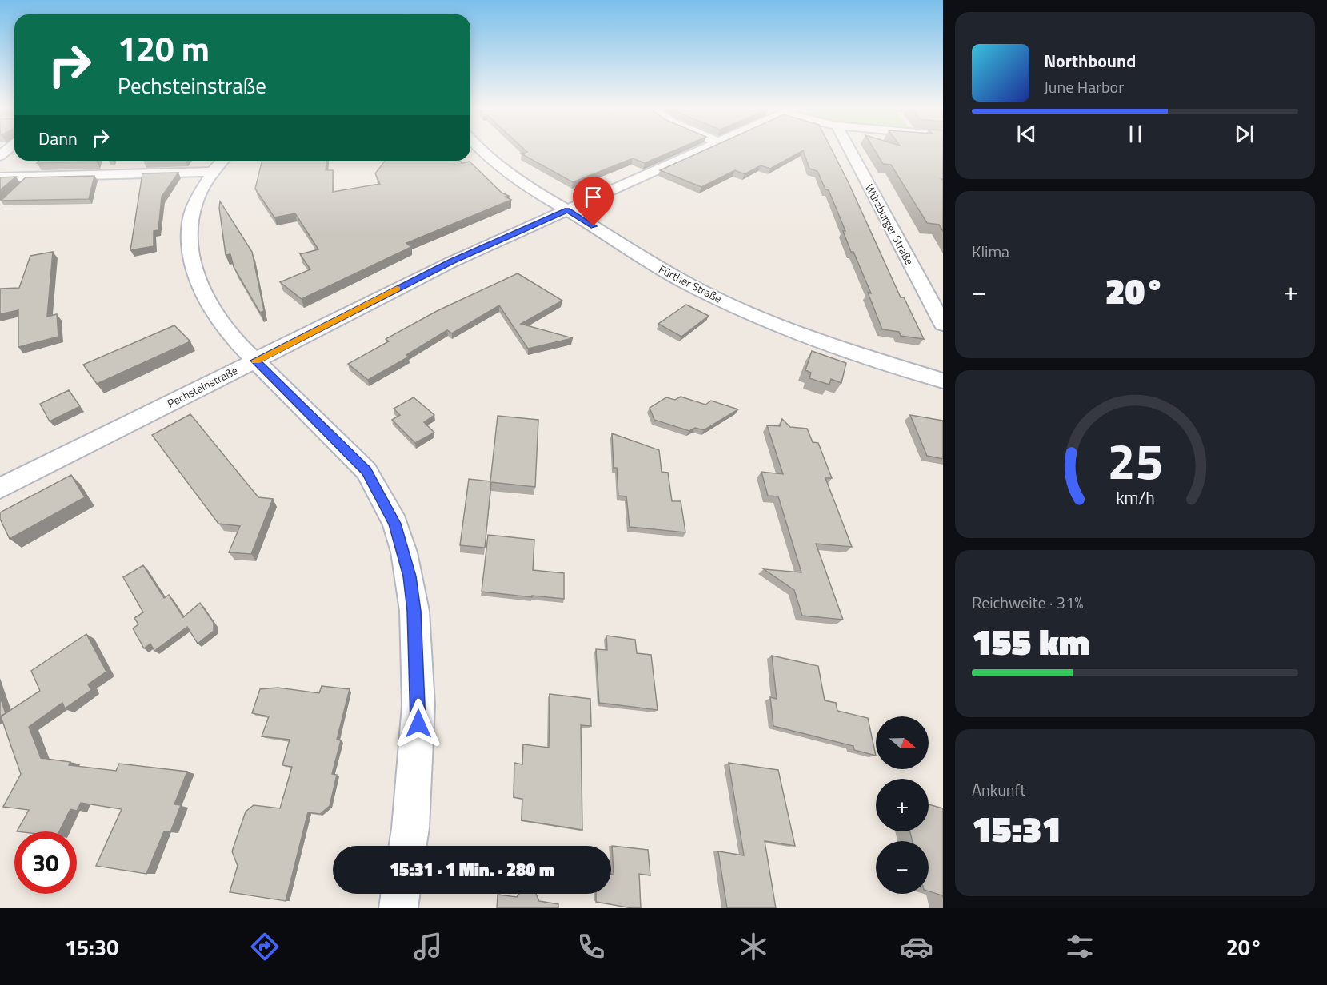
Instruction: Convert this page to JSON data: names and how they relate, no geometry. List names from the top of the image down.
{
  "streets": {
    "street": ["Würzburger Straße", "Fürther Straße", "Pechsteinstraße"]
  },
  "crossings": [
    ["Fürther Straße", "Pechsteinstraße"]
  ],
  "north": "right",
  "page": {
    "turn": ["120 m", "Pechsteinstraße"],
    "song": ["Northbound", "June Harbor"],
    "then": "Dann",
    "tile": [
      "Klima",
      ["Reichweite · 31%", "155 km"],
      ["Ankunft", "15:31"]
    ],
    "heat": ["−", "20°", "+"],
    "map_buttons": ["+", "−"],
    "limit": "30",
    "trip": "15:31 · 1 Min. · 280 m",
    "tabs": ["15:30", "20°"],
    "gauge": ["25", "km/h"]
  }
}
